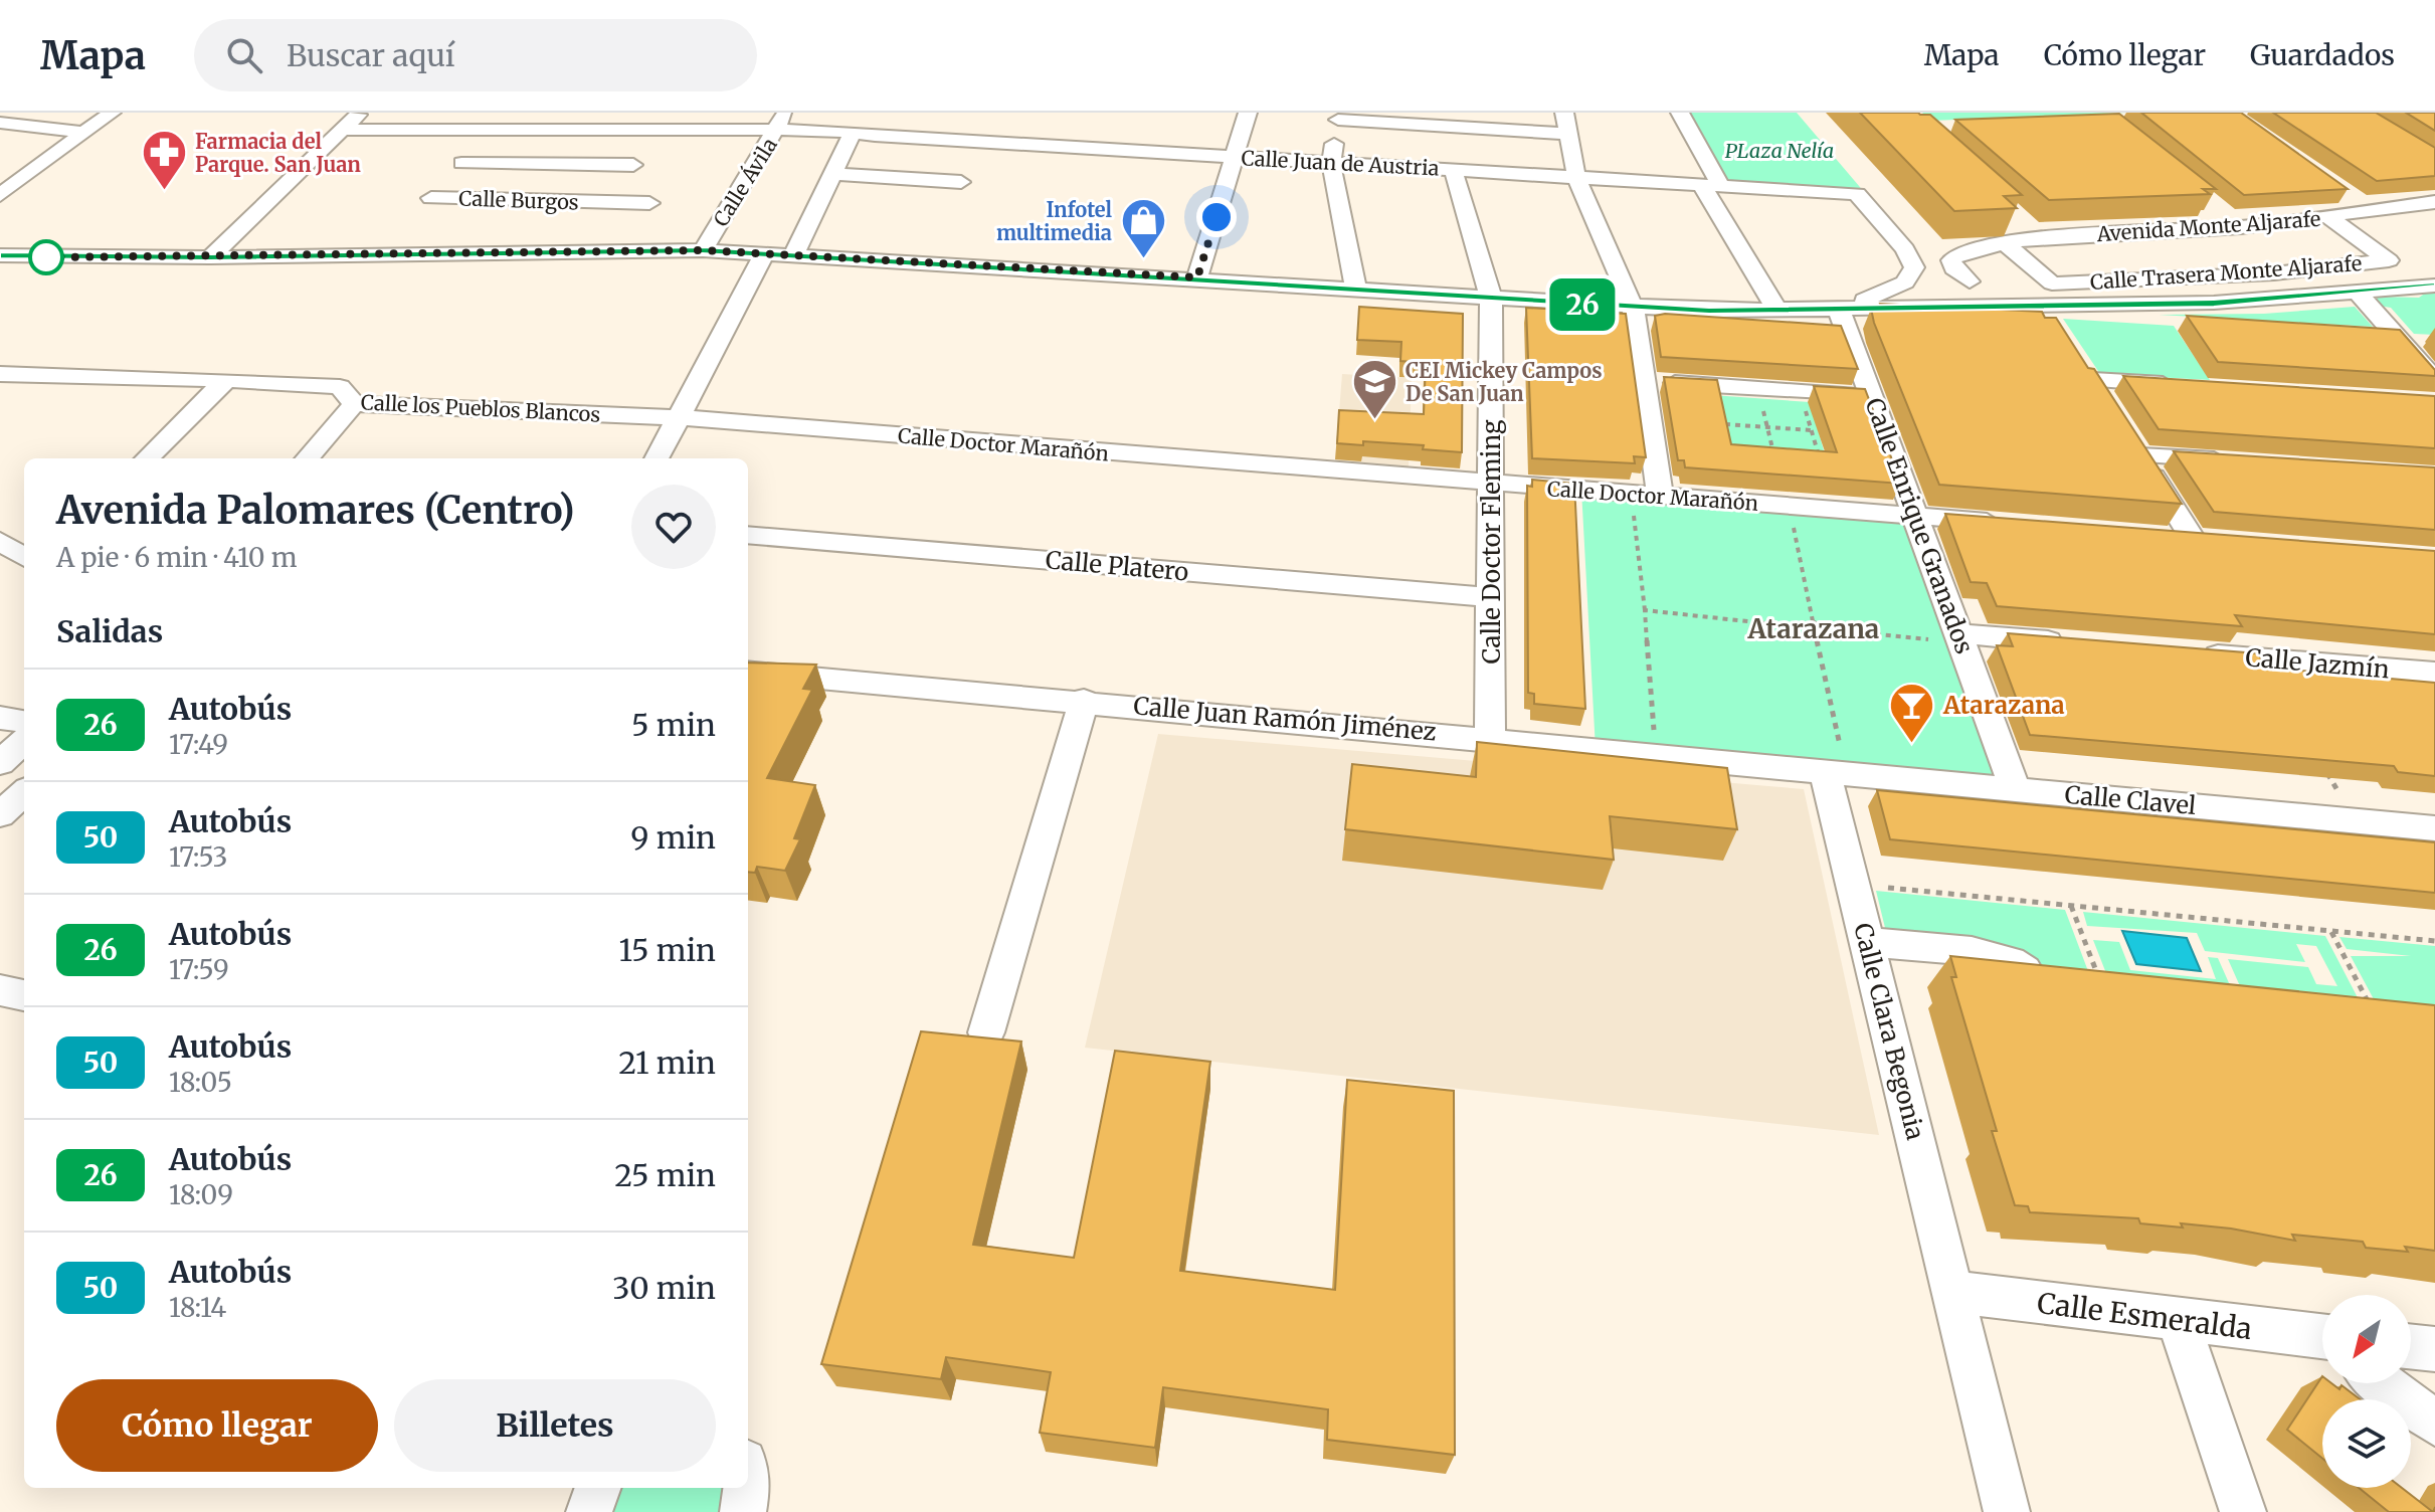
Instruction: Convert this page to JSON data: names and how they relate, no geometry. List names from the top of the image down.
{
  "streets": {
    "street": [
      "Calle Juan de Austria",
      "Calle Ávila",
      "Calle Burgos",
      "Avenida Monte Aljarafe",
      "Calle Trasera Monte Aljarafe",
      "Calle los Pueblos Blancos",
      "Calle Doctor Marañón",
      "Calle Enrique Granados",
      "Calle Doctor Fleming",
      "Calle Platero",
      "Calle Jazmín",
      "Calle Juan Ramón Jiménez",
      "Calle Clavel",
      "Calle Clara Begonia",
      "Calle Esmeralda"
    ]
  },
  "crossings": [
    ["Calle Juan de Austria", "Calle Ávila"],
    ["Calle Juan de Austria", "Calle Doctor Fleming"],
    ["Avenida Monte Aljarafe", "Calle Trasera Monte Aljarafe"],
    ["Calle los Pueblos Blancos", "Calle Doctor Marañón"],
    ["Calle Doctor Marañón", "Calle Enrique Granados"],
    ["Calle Doctor Marañón", "Calle Doctor Fleming"],
    ["Calle Enrique Granados", "Calle Clavel"],
    ["Calle Doctor Fleming", "Calle Platero"],
    ["Calle Doctor Fleming", "Calle Juan Ramón Jiménez"],
    ["Calle Juan Ramón Jiménez", "Calle Clavel"],
    ["Calle Juan Ramón Jiménez", "Calle Clara Begonia"],
    ["Calle Clavel", "Calle Clara Begonia"],
    ["Calle Clara Begonia", "Calle Esmeralda"]
  ],
  "districts": ["Atarazana"],
  "parks": ["PLaza Nelía"],
  "places": {
    "pharmacy": ["Farmacia del Parque. San Juan"],
    "shop": ["Infotel multimedia"],
    "school or university": ["CEI Mickey Campos De San Juan"],
    "bar": ["Atarazana"]
  },
  "lines": ["bus line 26"],
  "north": "bottom left",
  "page": {
    "header": "Mapa",
    "search": "Buscar aquí",
    "nav": ["Mapa", "Cómo llegar", "Guardados"],
    "on_map": "26",
    "heading": [
      ["Avenida Palomares (Centro)", "A pie · 6 min · 410 m"],
      "Salidas"
    ],
    "list": [
      {
        "mark": "26",
        "name": "Autobús",
        "note": "17:49",
        "value": "5 min"
      },
      {
        "mark": "50",
        "name": "Autobús",
        "note": "17:53",
        "value": "9 min"
      },
      {
        "mark": "26",
        "name": "Autobús",
        "note": "17:59",
        "value": "15 min"
      },
      {
        "mark": "50",
        "name": "Autobús",
        "note": "18:05",
        "value": "21 min"
      },
      {
        "mark": "26",
        "name": "Autobús",
        "note": "18:09",
        "value": "25 min"
      },
      {
        "mark": "50",
        "name": "Autobús",
        "note": "18:14",
        "value": "30 min"
      }
    ],
    "buttons": ["Cómo llegar", "Billetes"]
  }
}
